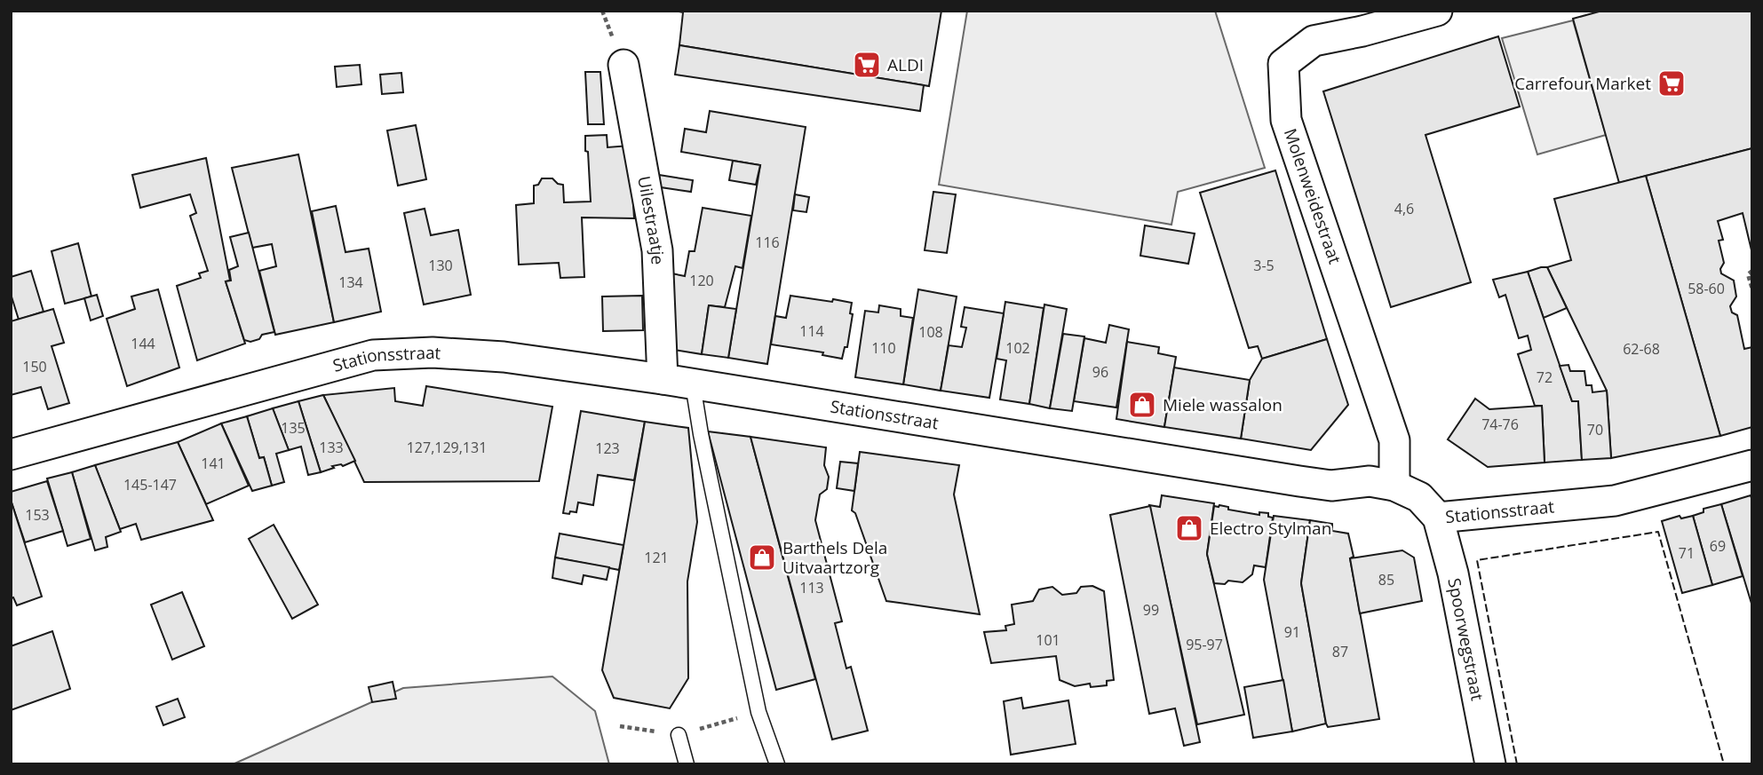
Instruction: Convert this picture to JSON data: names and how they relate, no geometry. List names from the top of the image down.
{
  "streets": {
    "street": [
      "Molenweidestraat",
      "Uilestraatje",
      "Stationsstraat",
      "Spoorwegstraat"
    ]
  },
  "crossings": [
    ["Molenweidestraat", "Stationsstraat"],
    ["Uilestraatje", "Stationsstraat"],
    ["Stationsstraat", "Spoorwegstraat"]
  ],
  "places": {
    "supermarket": ["ALDI", "Carrefour Market"],
    "shop": ["Miele wassalon", "Electro Stylman", "Barthels Dela Uitvaartzorg"]
  },
  "house_numbers": [
    "4,6",
    "116",
    "130",
    "3-5",
    "120",
    "134",
    "58-60",
    "114",
    "108",
    "144",
    "110",
    "102",
    "62-68",
    "150",
    "96",
    "72",
    "74-76",
    "135",
    "70",
    "133",
    "127,129,131",
    "123",
    "141",
    "145-147",
    "153",
    "69",
    "71",
    "121",
    "85",
    "113",
    "99",
    "91",
    "101",
    "95-97",
    "87"
  ]
}
